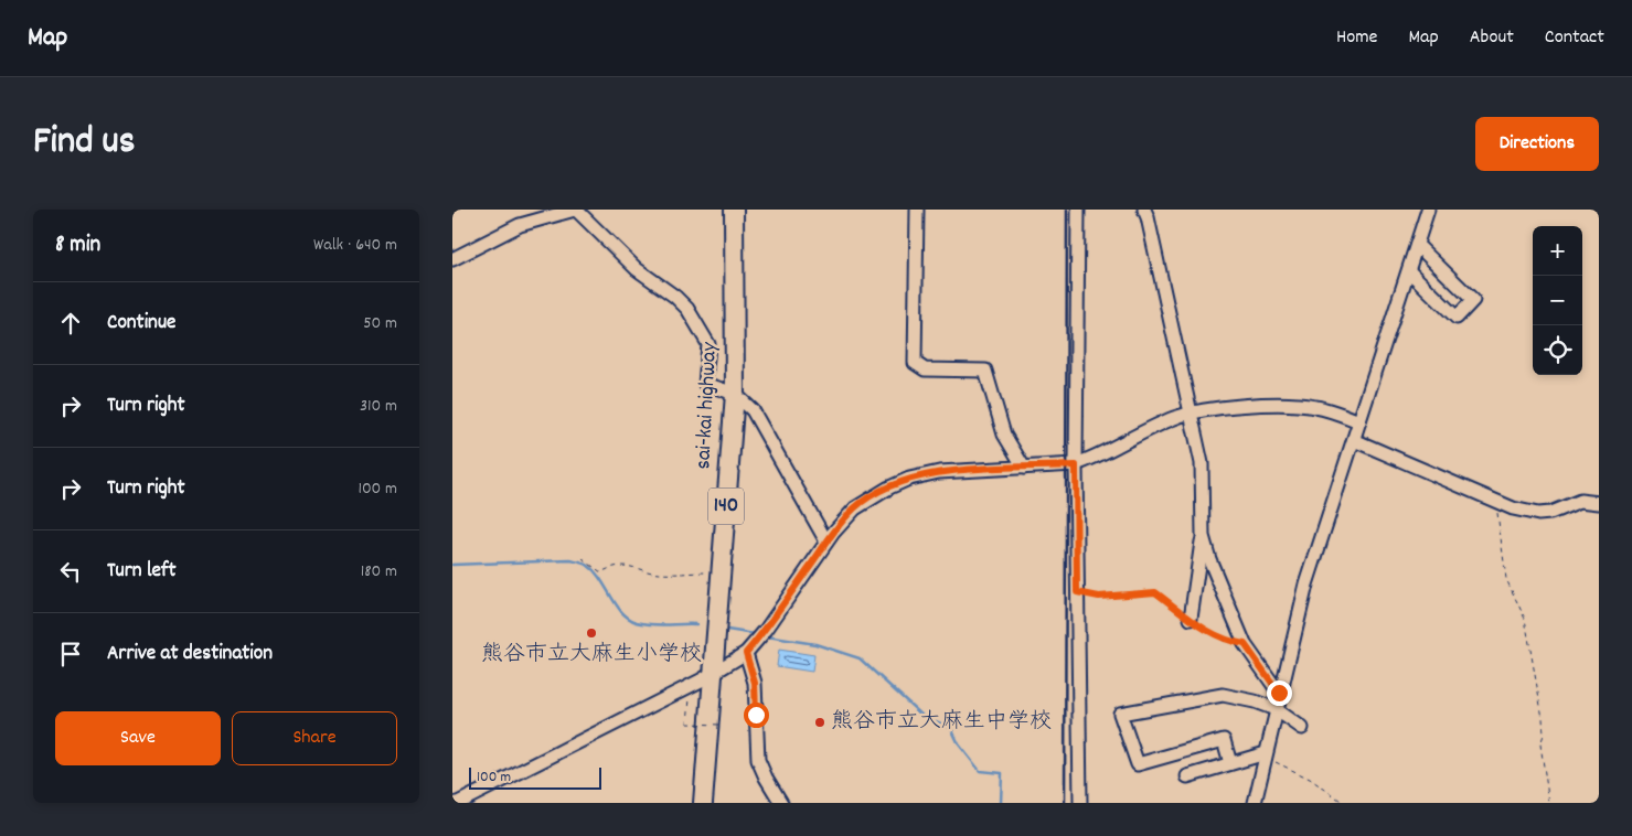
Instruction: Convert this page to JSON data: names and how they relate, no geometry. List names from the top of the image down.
{
  "streets": {
    "highway": ["sai-kai highway", "140"]
  },
  "places": ["熊谷市立大麻生小学校", "熊谷市立大麻生中学校"],
  "scale_bar": "100 m",
  "page": {
    "header": "Map",
    "nav": [
      "Home",
      "Map",
      "About",
      "Contact"
    ],
    "title": "Find us",
    "buttons": [
      "Directions",
      ["Save", "Share"]
    ],
    "heading": ["8 min", "Walk · 640 m"],
    "map_buttons": ["+", "−"],
    "list": [
      ["Continue", "50 m"],
      ["Turn right", "310 m"],
      ["Turn right", "100 m"],
      ["Turn left", "180 m"],
      "Arrive at destination"
    ],
    "scale": "100 m"
  }
}
